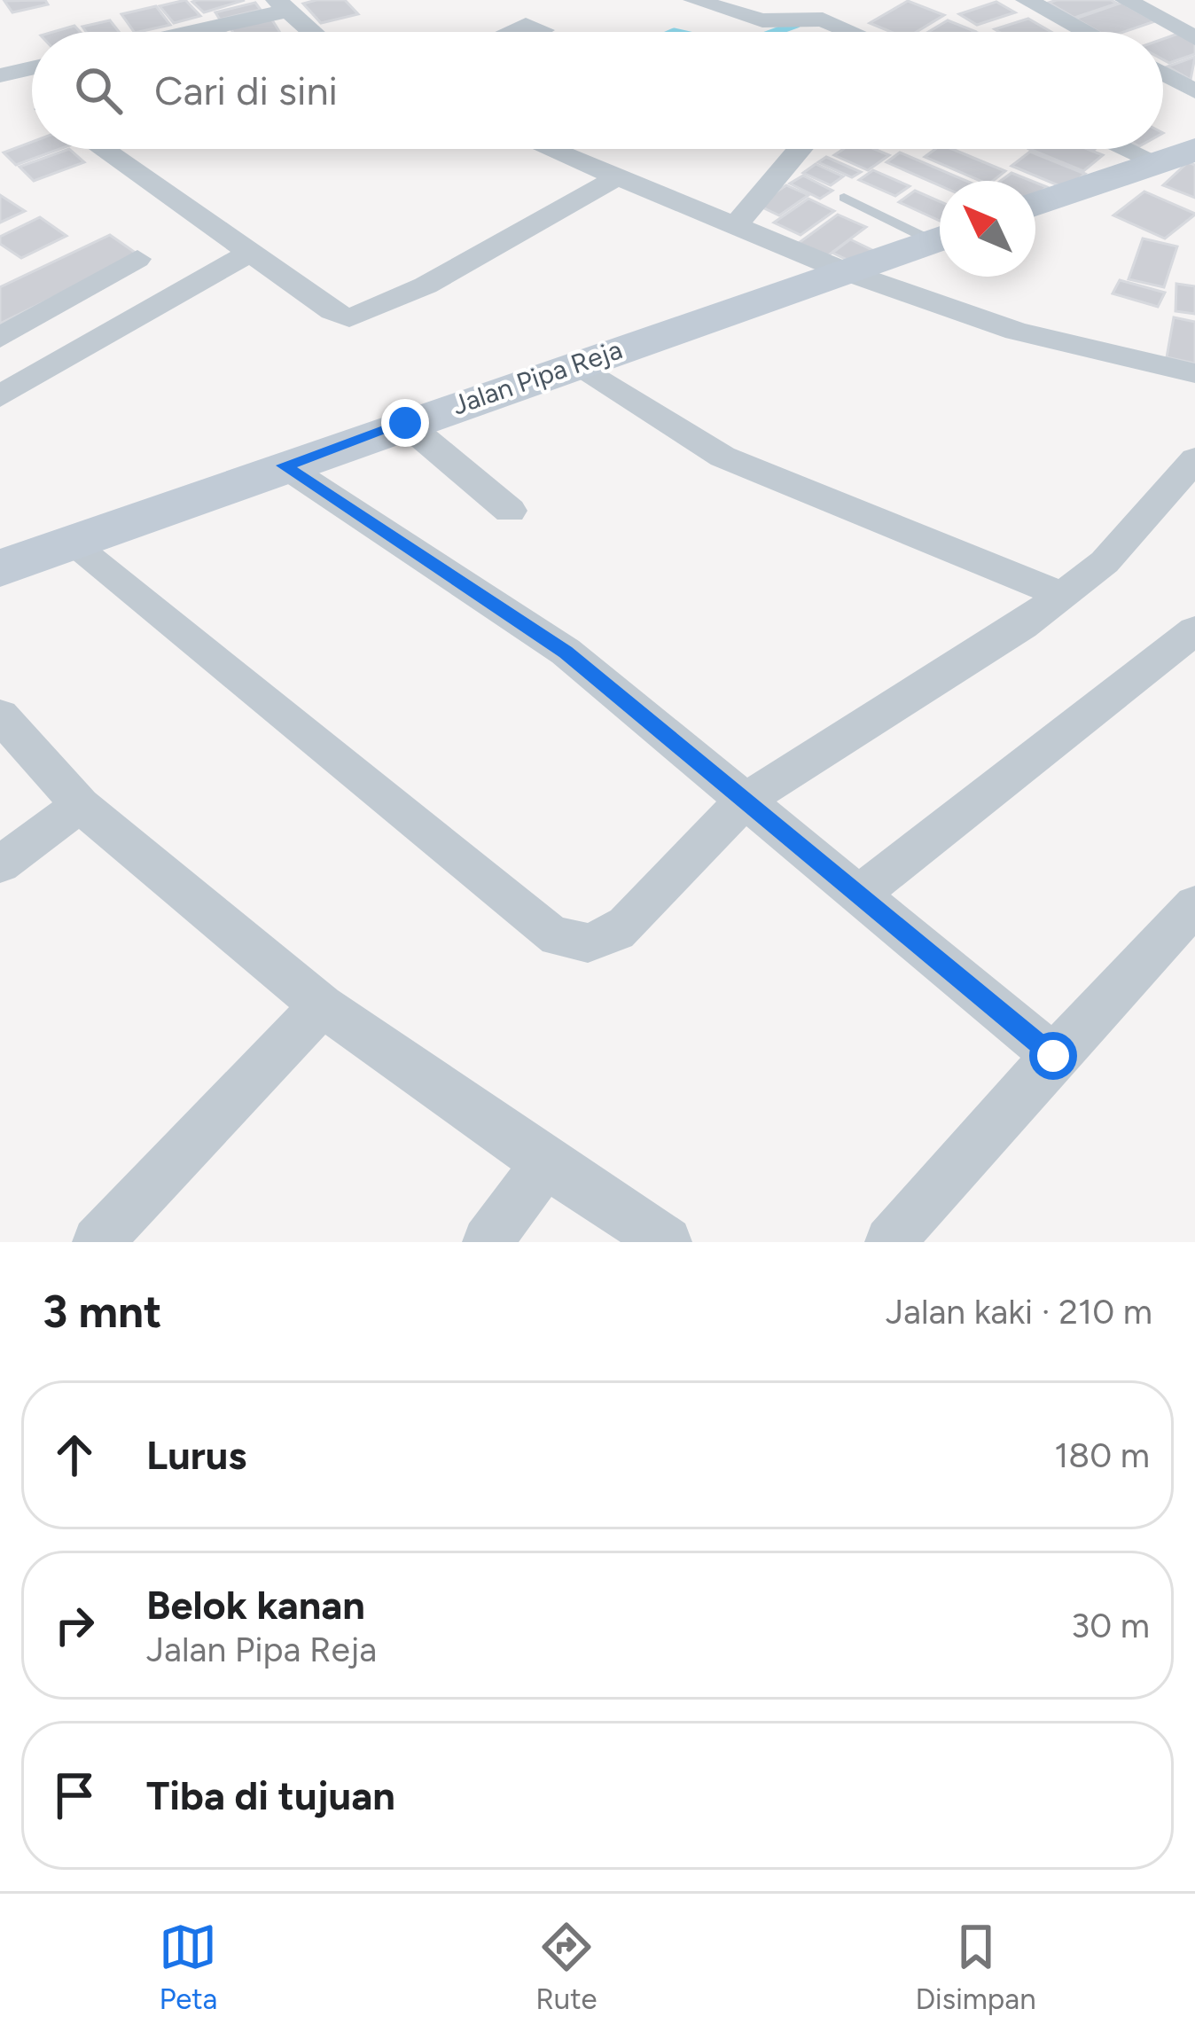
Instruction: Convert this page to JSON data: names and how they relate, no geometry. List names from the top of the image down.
{
  "streets": {
    "street": ["Jalan Pipa Reja"]
  },
  "north": "top left",
  "page": {
    "search": "Cari di sini",
    "heading": ["3 mnt", "Jalan kaki · 210 m"],
    "list": [
      ["Lurus", "180 m"],
      ["Belok kanan", "Jalan Pipa Reja", "30 m"],
      "Tiba di tujuan"
    ],
    "nav": ["Peta", "Rute", "Disimpan"]
  }
}
